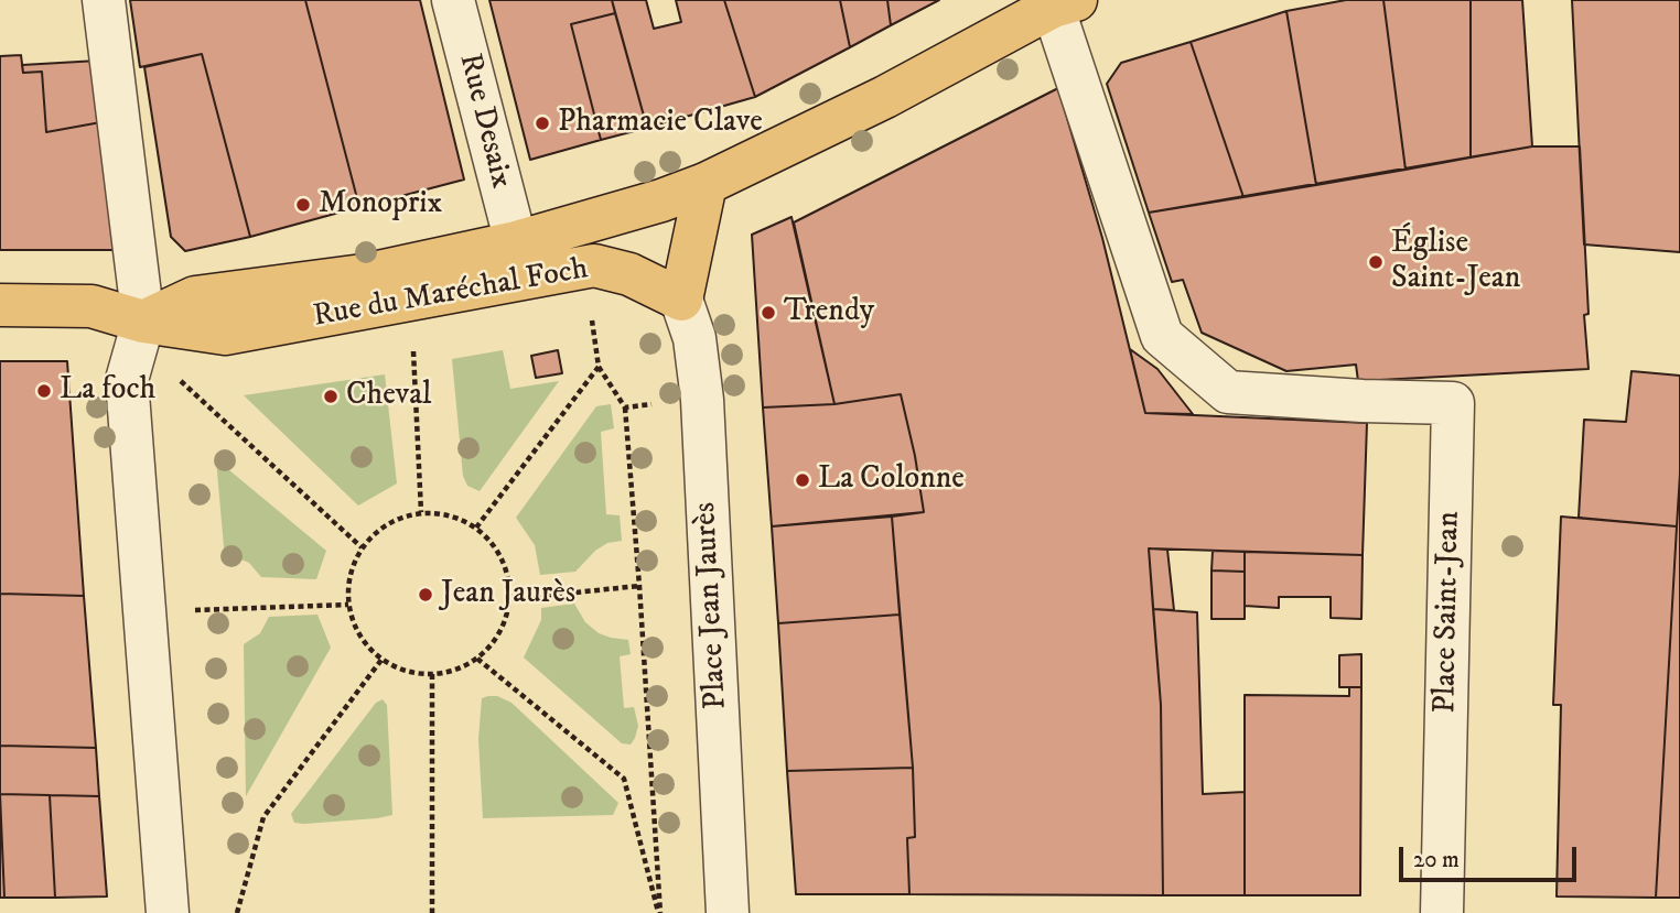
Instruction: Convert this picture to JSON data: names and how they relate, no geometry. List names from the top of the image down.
{
  "streets": {
    "main road": ["Rue du Maréchal Foch"],
    "street": ["Rue Desaix", "Place Jean Jaurès", "Place Saint-Jean"]
  },
  "crossings": [
    ["Rue Desaix", "Rue du Maréchal Foch"],
    ["Rue du Maréchal Foch", "Place Jean Jaurès"],
    ["Rue du Maréchal Foch", "Place Saint-Jean"]
  ],
  "places": [
    "Pharmacie Clave",
    "Monoprix",
    "Église Saint-Jean",
    "Trendy",
    "La foch",
    "Cheval",
    "La Colonne",
    "Jean Jaurès"
  ],
  "scale_bar": "20 m"
}
